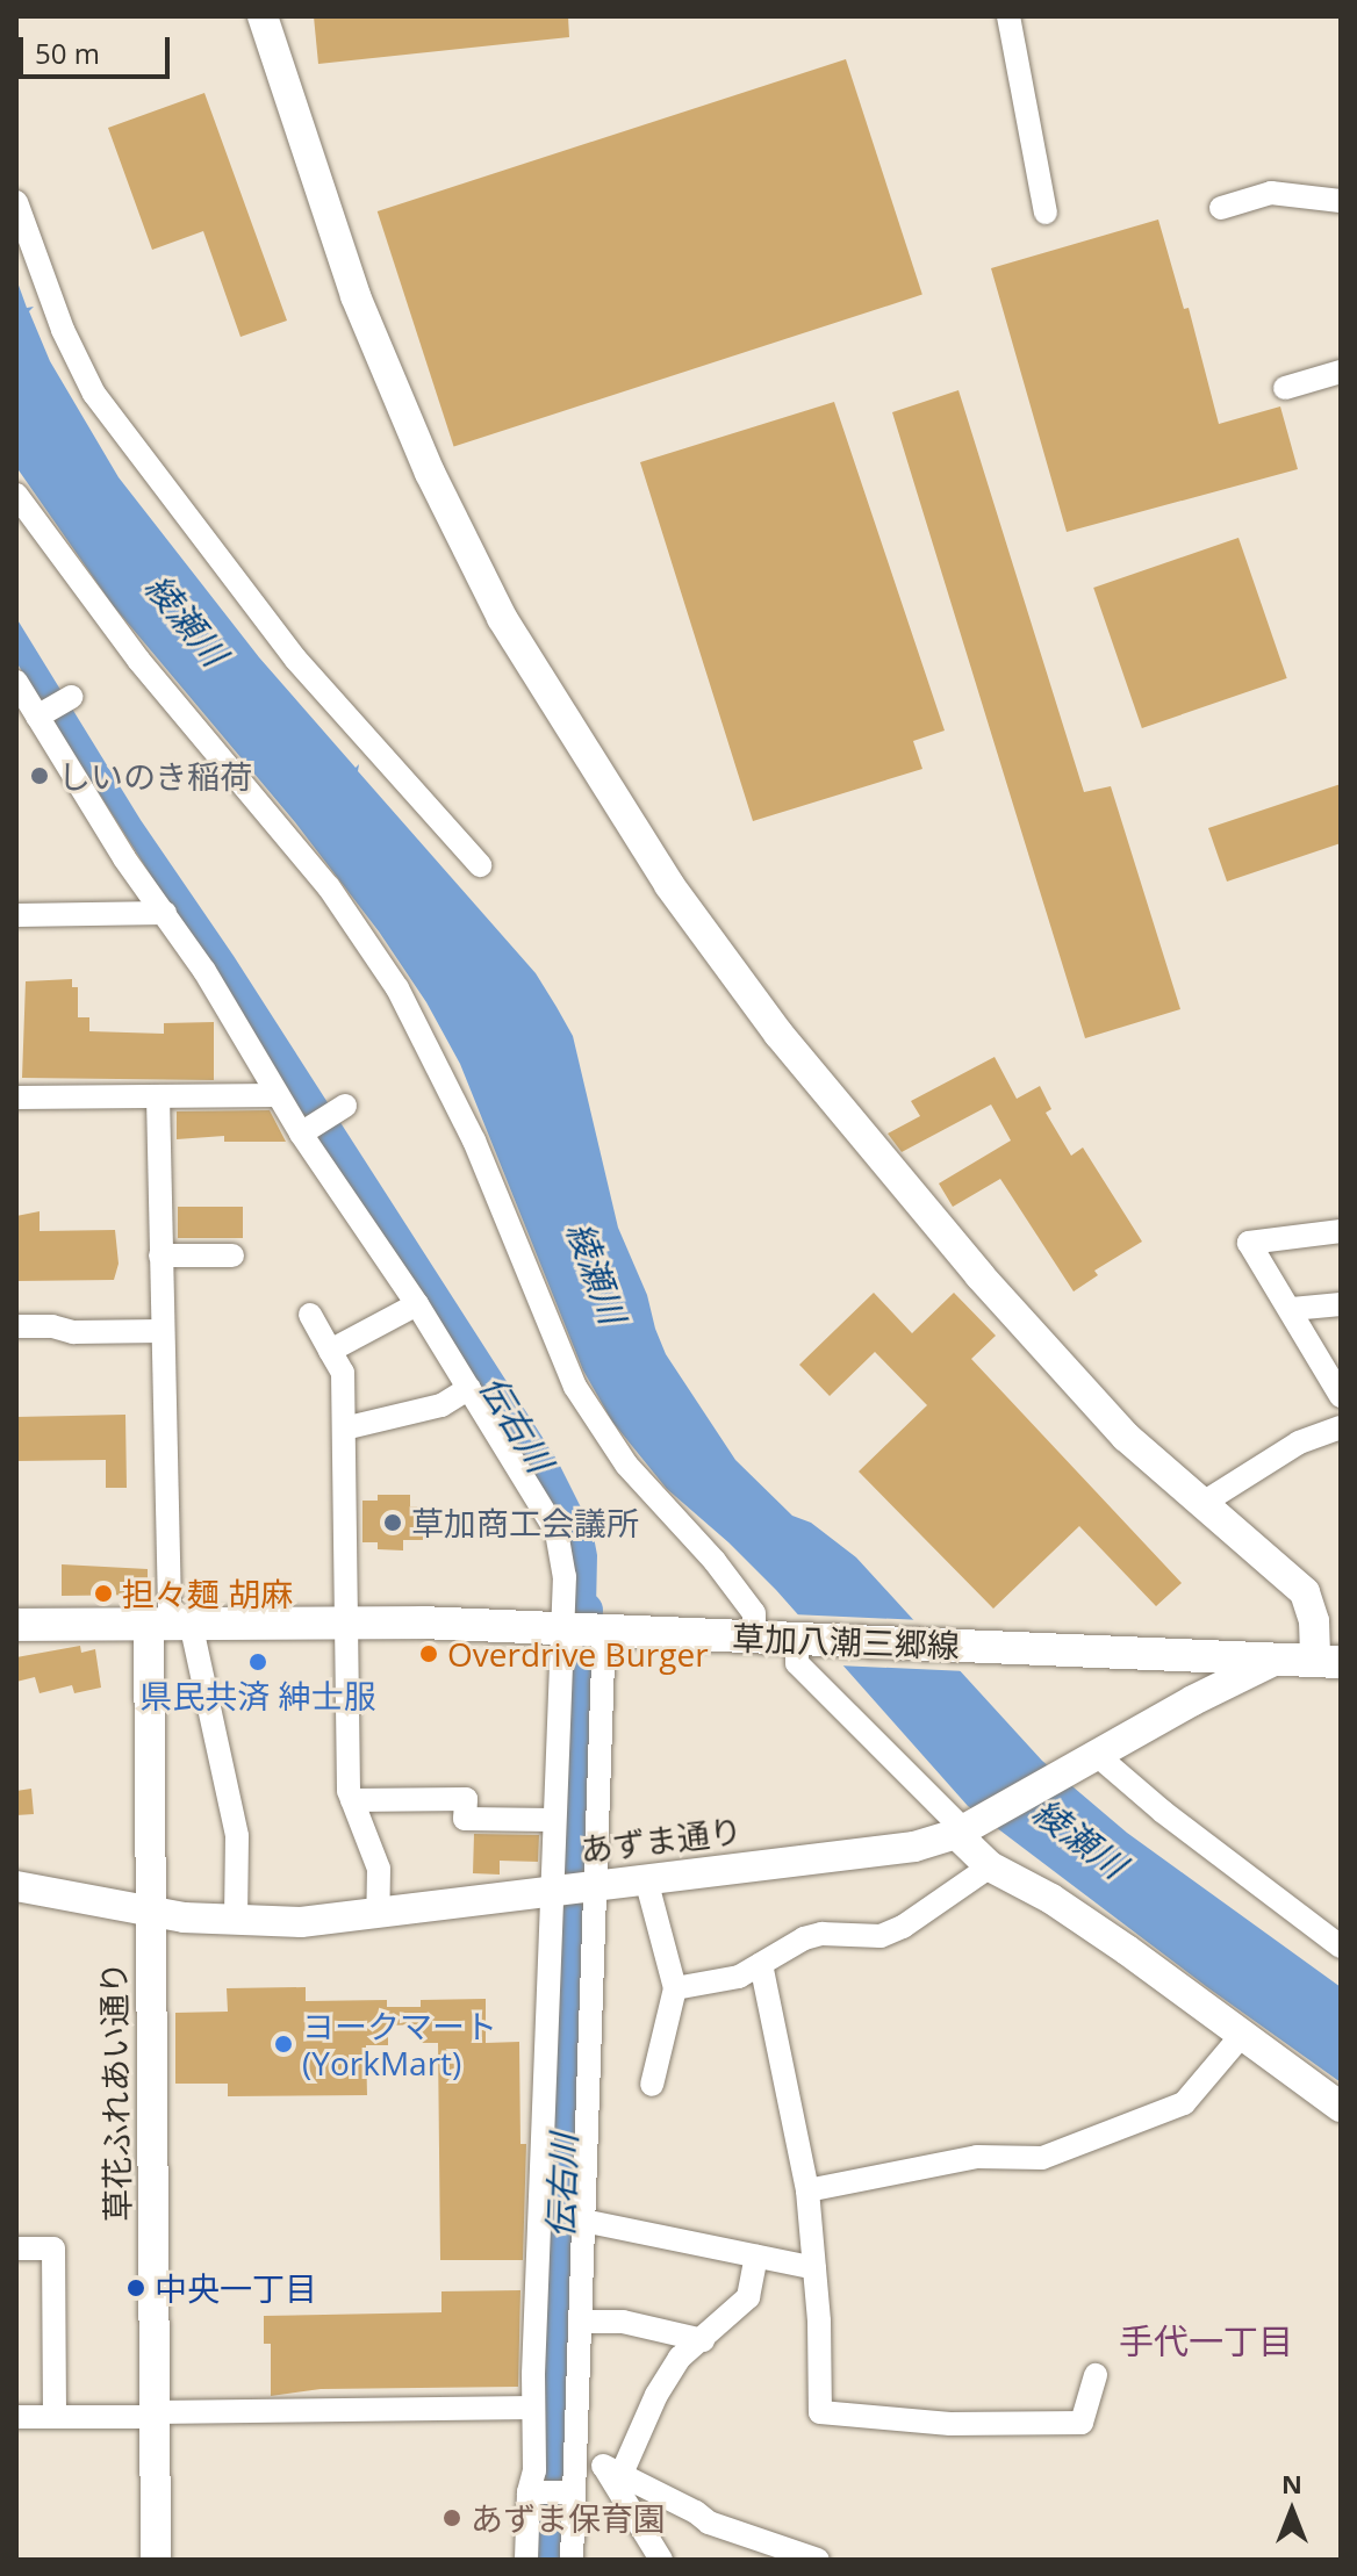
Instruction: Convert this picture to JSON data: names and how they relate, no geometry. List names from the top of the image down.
{
  "streets": {
    "main road": ["草加八潮三郷線"],
    "street": ["あずま通り", "草花ふれあい通り"]
  },
  "crossings": [
    ["草加八潮三郷線", "あずま通り"],
    ["草加八潮三郷線", "草花ふれあい通り"],
    ["あずま通り", "草花ふれあい通り"]
  ],
  "districts": ["手代一丁目"],
  "water": ["綾瀬川", "伝右川"],
  "places": [
    "しいのき稲荷",
    "草加商工会議所",
    "担々麺 胡麻",
    "Overdrive Burger",
    "県民共済 紳士服",
    "ヨークマート (YorkMart)",
    "中央一丁目",
    "あずま保育園"
  ],
  "scale_bar": "50 m",
  "north": "top"
}
